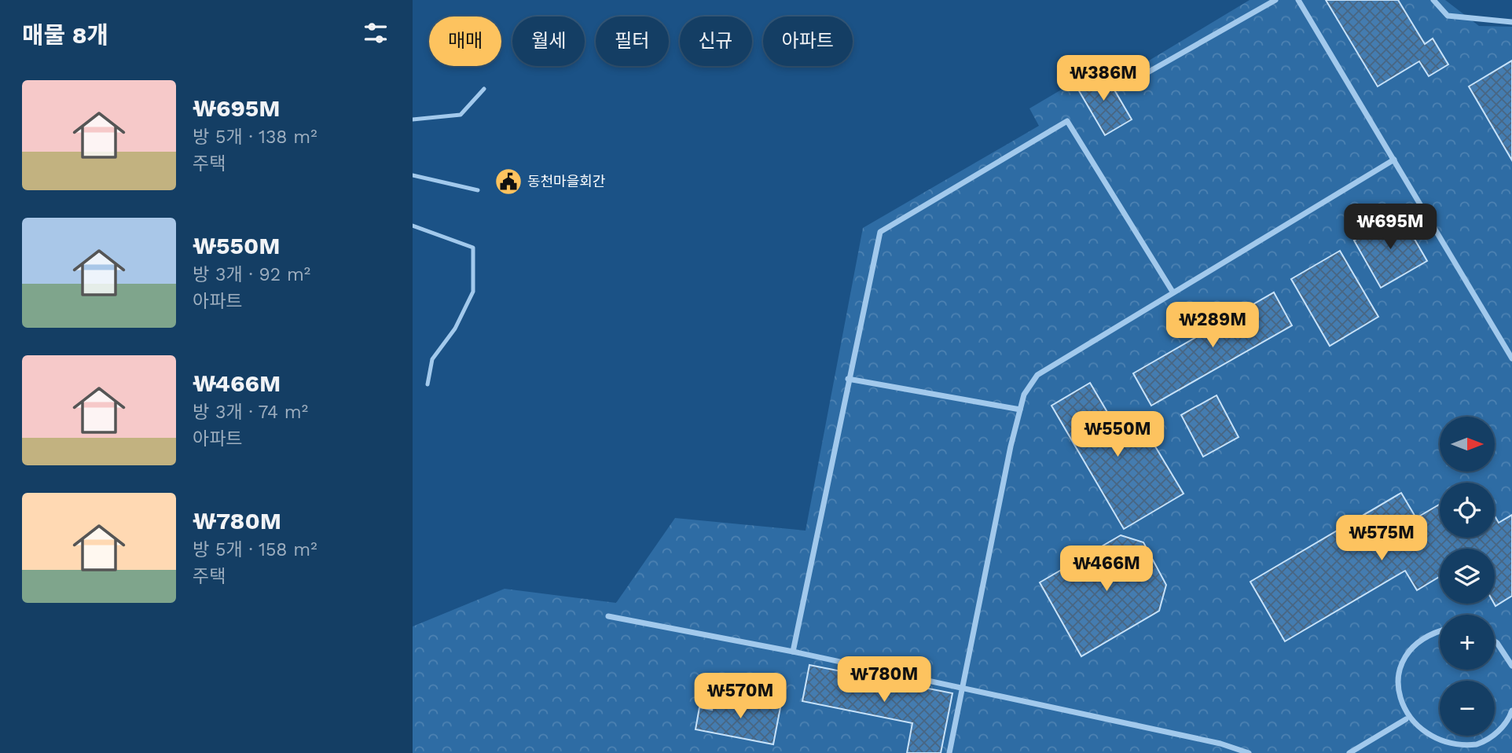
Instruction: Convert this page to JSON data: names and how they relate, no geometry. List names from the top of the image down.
{
  "places": {
    "public building": ["동천마을회간"]
  },
  "north": "right",
  "page": {
    "heading": "매물 8개",
    "chip": [
      "매매",
      "월세",
      "필터",
      "신규",
      "아파트"
    ],
    "price": [
      "₩386M",
      "₩695M",
      "₩289M",
      "₩550M",
      "₩575M",
      "₩466M",
      "₩780M",
      "₩570M"
    ],
    "list": [
      {
        "name": "₩695M",
        "note": "방 5개 · 138 m² · 주택"
      },
      {
        "name": "₩550M",
        "note": "방 3개 · 92 m² · 아파트"
      },
      {
        "name": "₩466M",
        "note": "방 3개 · 74 m² · 아파트"
      },
      {
        "name": "₩780M",
        "note": "방 5개 · 158 m² · 주택"
      }
    ],
    "map_buttons": ["+", "−"]
  }
}
